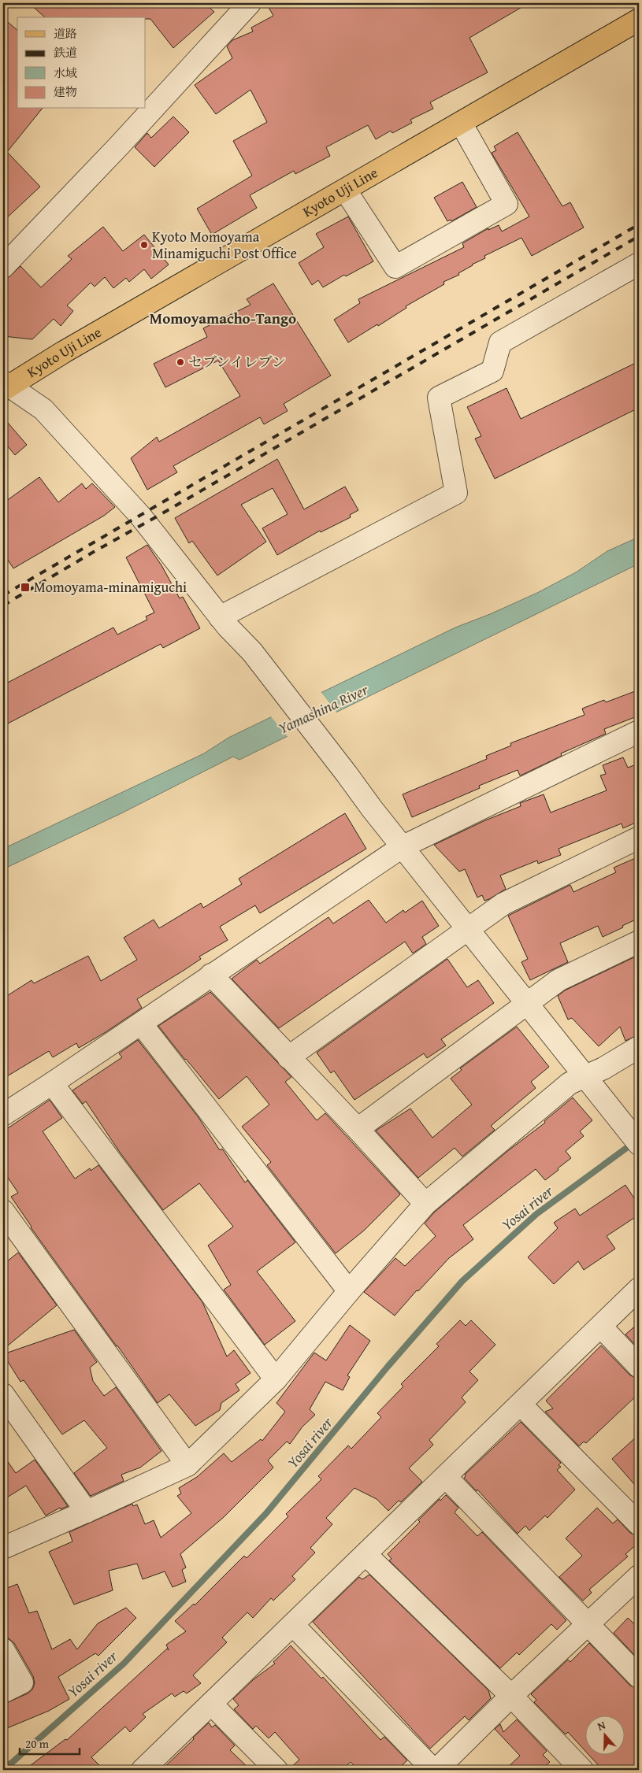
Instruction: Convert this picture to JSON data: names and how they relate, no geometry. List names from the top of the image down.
{
  "streets": {
    "main road": ["Kyoto Uji Line"]
  },
  "districts": ["Momoyamacho-Tango"],
  "water": ["Yamashina River", "Yosai river"],
  "places": {
    "other": ["Kyoto Momoyama Minamiguchi Post Office", "セブンイレブン"],
    "transit": ["Momoyama-minamiguchi"]
  },
  "legend": [
    "道路",
    "鉄道",
    "水域",
    "建物"
  ],
  "scale_bar": "20 m",
  "north": "top"
}
